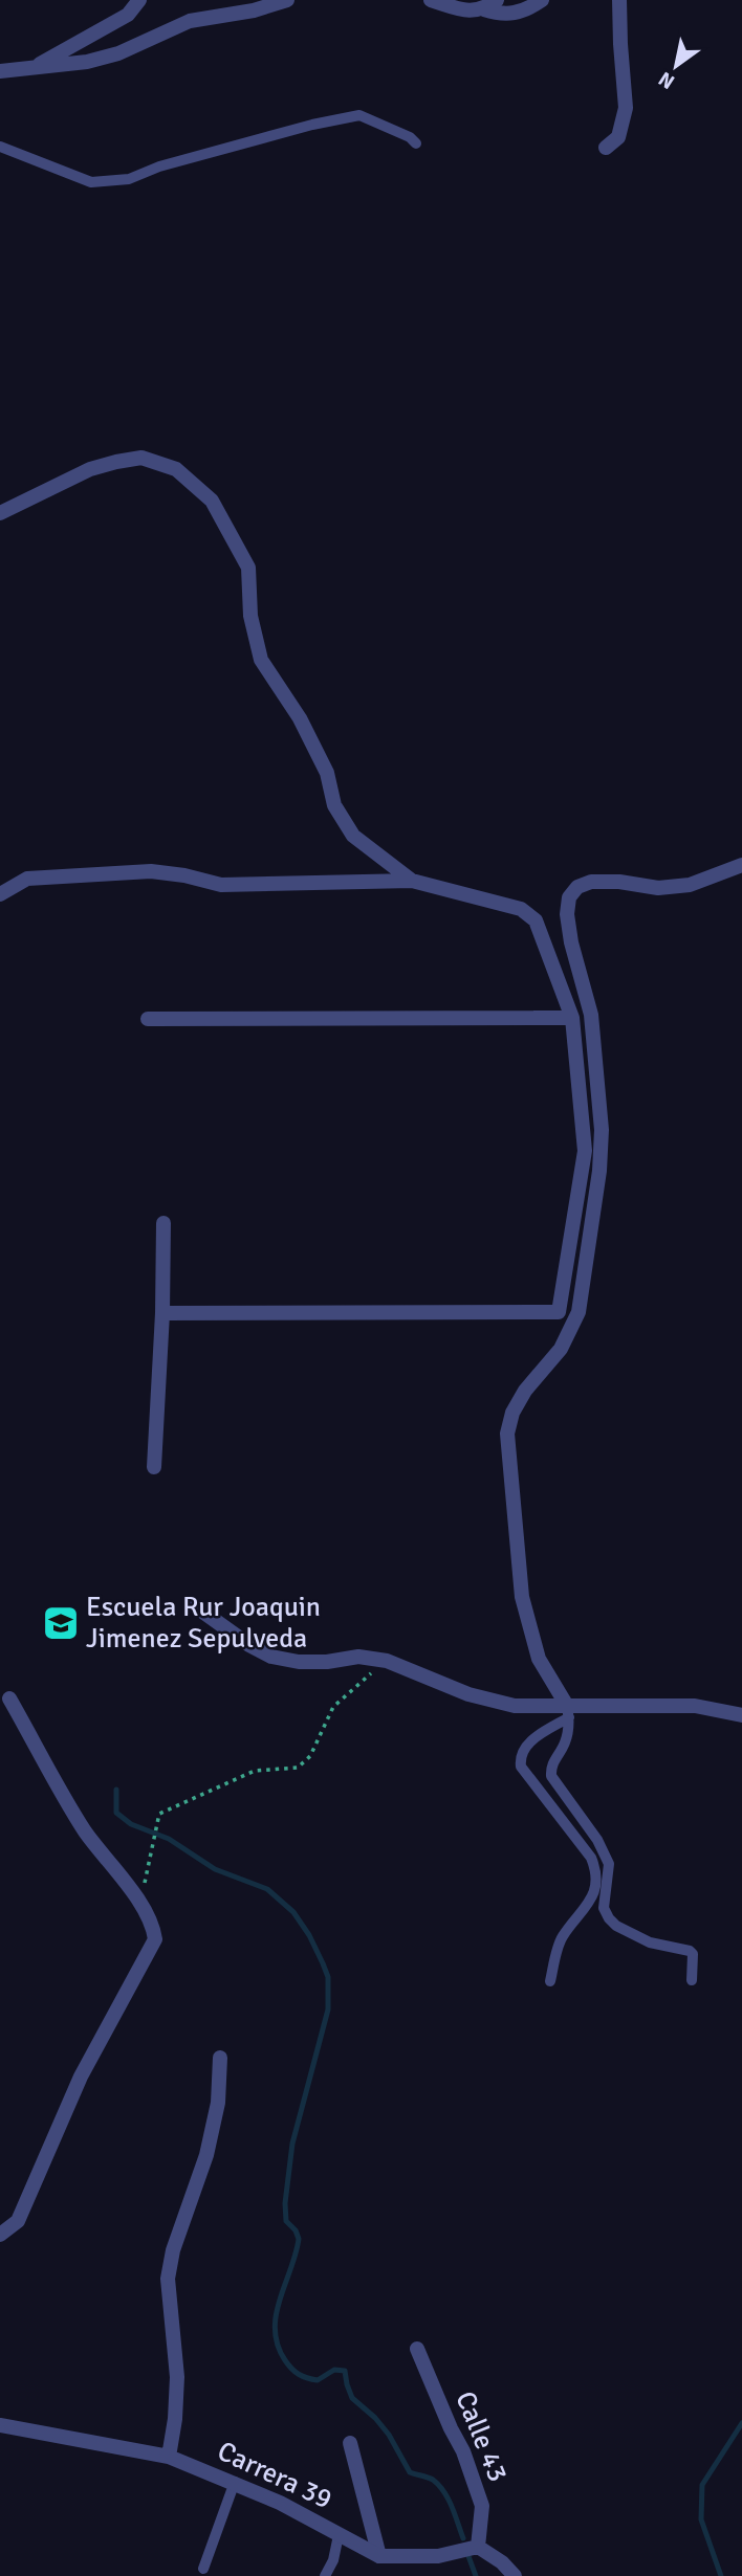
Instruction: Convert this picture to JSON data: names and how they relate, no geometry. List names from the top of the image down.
{
  "streets": {
    "street": ["Calle 43", "Carrera 39"]
  },
  "crossings": [
    ["Calle 43", "Carrera 39"]
  ],
  "places": {
    "school or university": ["Escuela Rur Joaquin Jimenez Sepulveda"]
  },
  "north": "bottom left"
}
